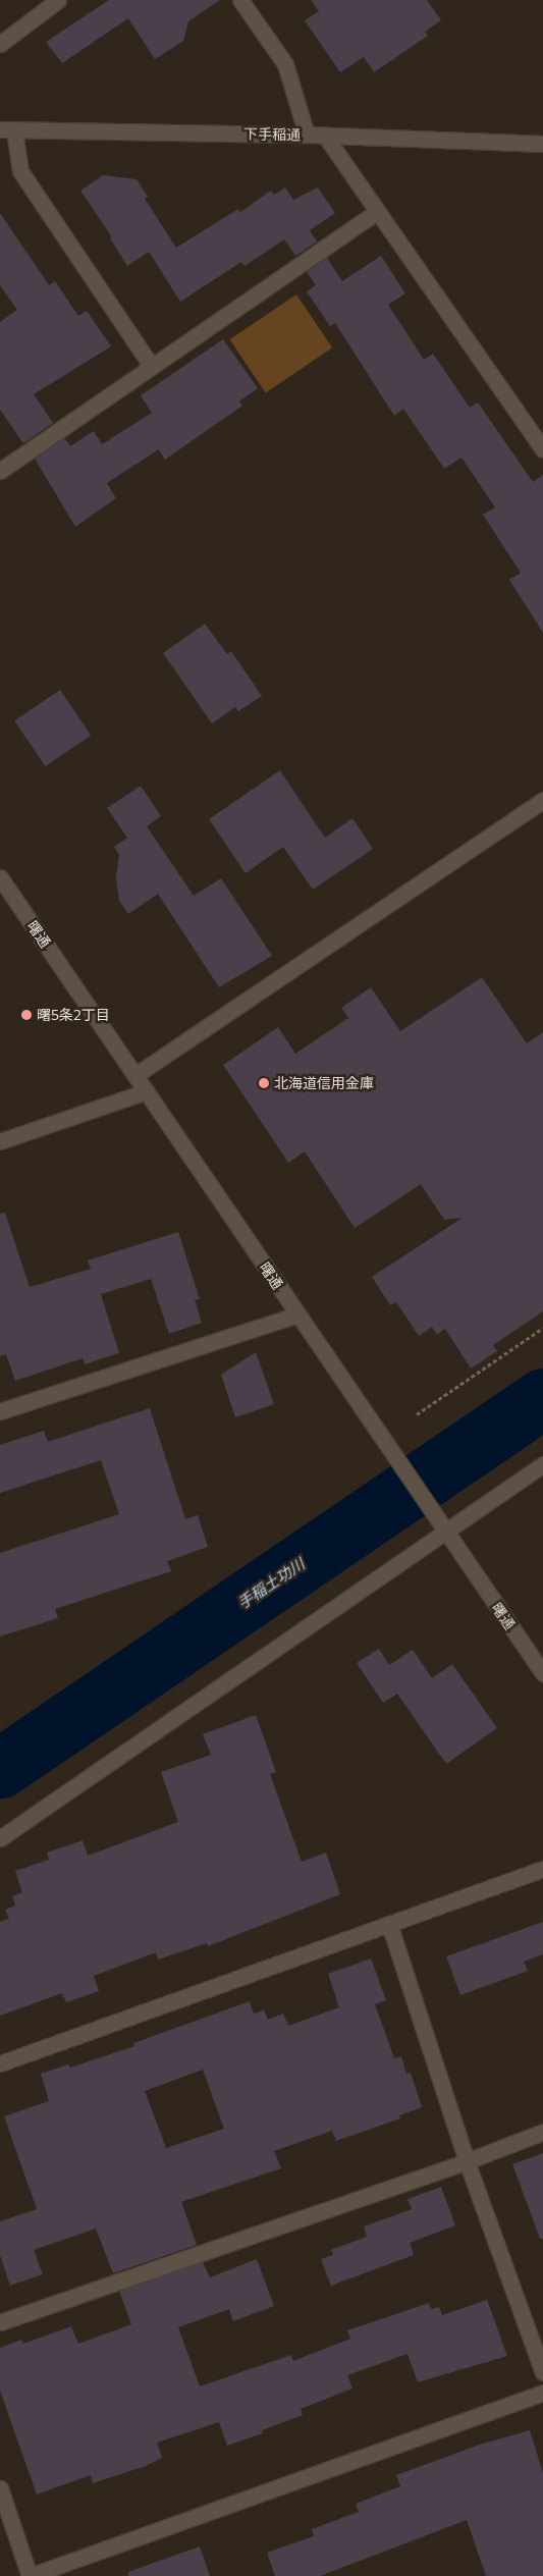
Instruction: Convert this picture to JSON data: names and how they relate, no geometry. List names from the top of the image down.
{
  "streets": {
    "street": ["下手稲通", "曙通"]
  },
  "water": ["手稲土功川"],
  "places": ["曙5条2丁目", "北海道信用金庫"]
}
